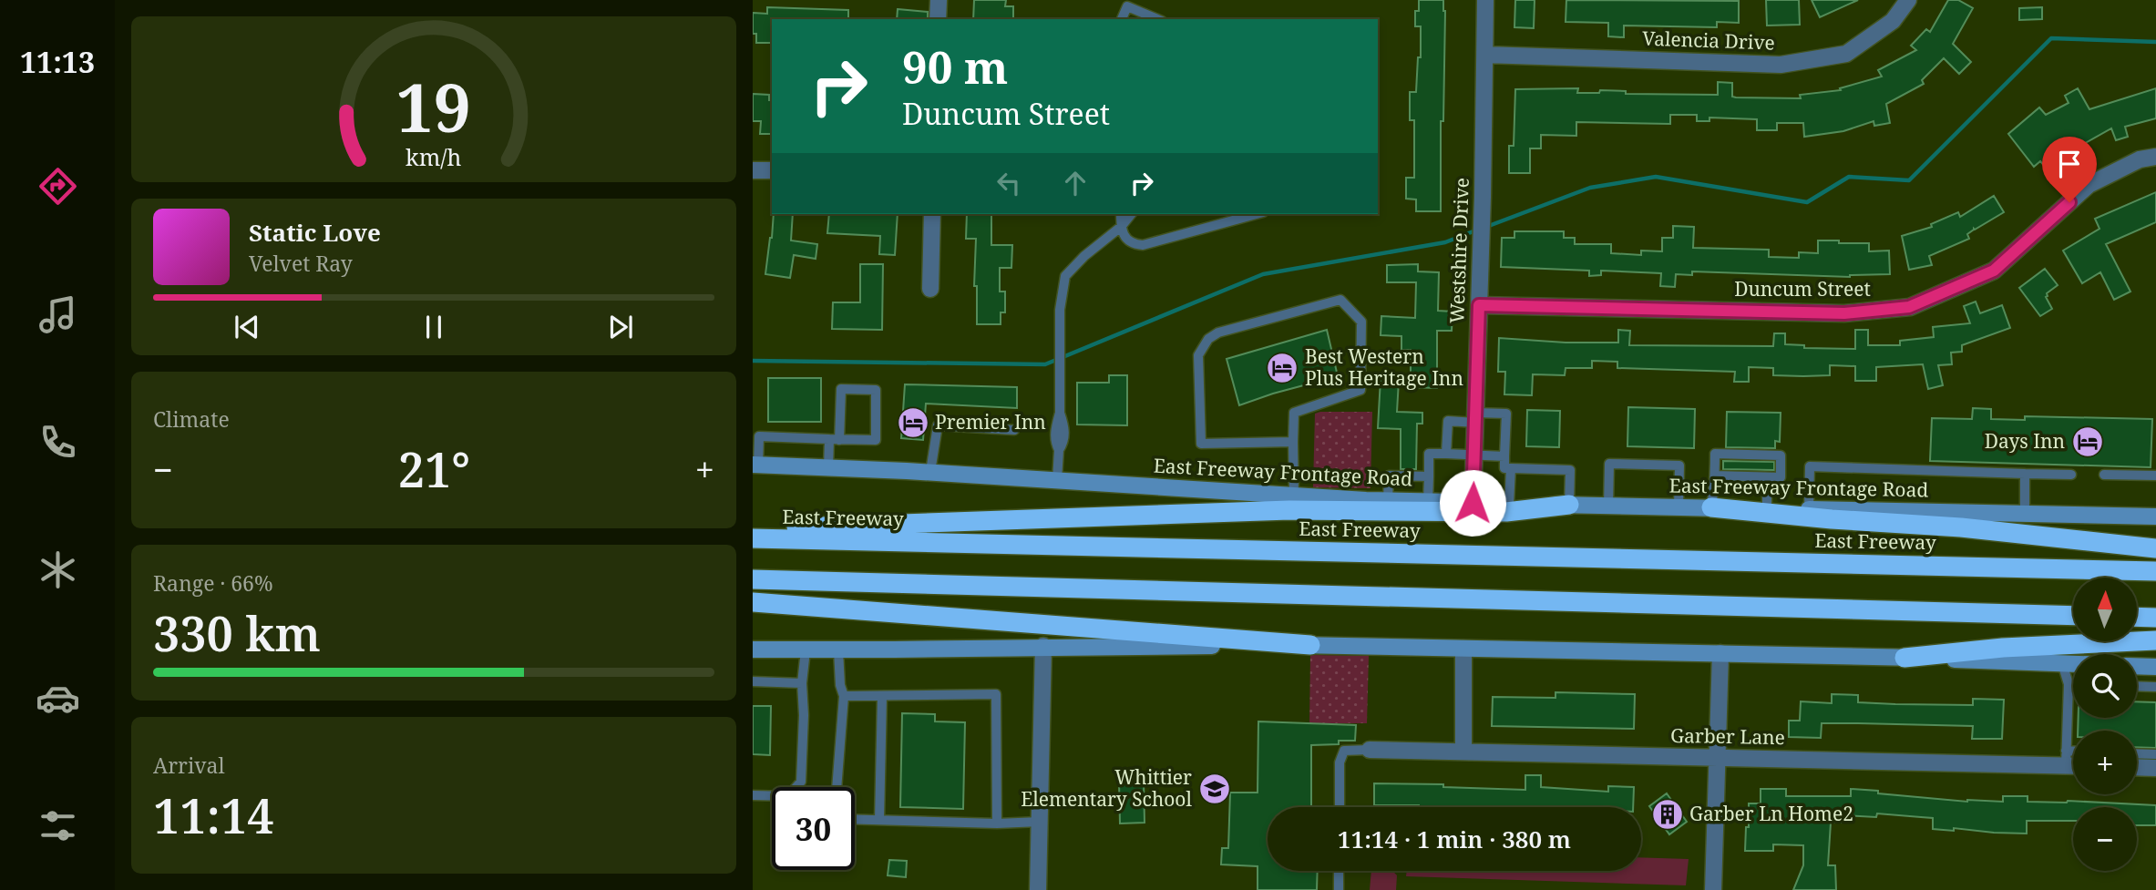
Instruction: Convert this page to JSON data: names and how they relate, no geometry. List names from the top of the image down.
{
  "streets": {
    "highway": ["East Freeway"],
    "main road": ["East Freeway Frontage Road"],
    "street": [
      "Valencia Drive",
      "Westshire Drive",
      "Duncum Street",
      "Garber Lane"
    ]
  },
  "crossings": [
    ["Valencia Drive", "Westshire Drive"],
    ["Westshire Drive", "Duncum Street"],
    ["Westshire Drive", "East Freeway Frontage Road"]
  ],
  "places": {
    "hotel": ["Best Western Plus Heritage Inn", "Premier Inn", "Days Inn"],
    "school or university": ["Whittier Elementary School"],
    "building": ["Garber Ln Home2"]
  },
  "north": "top",
  "page": {
    "tabs": "11:13",
    "turn": ["90 m", "Duncum Street"],
    "song": ["Static Love", "Velvet Ray"],
    "tile": [
      "Climate",
      ["Range · 66%", "330 km"],
      ["Arrival", "11:14"]
    ],
    "heat": ["−", "21°", "+"],
    "map_buttons": ["+", "−"],
    "limit": "30",
    "trip": "11:14 · 1 min · 380 m",
    "gauge": ["19", "km/h"]
  }
}
